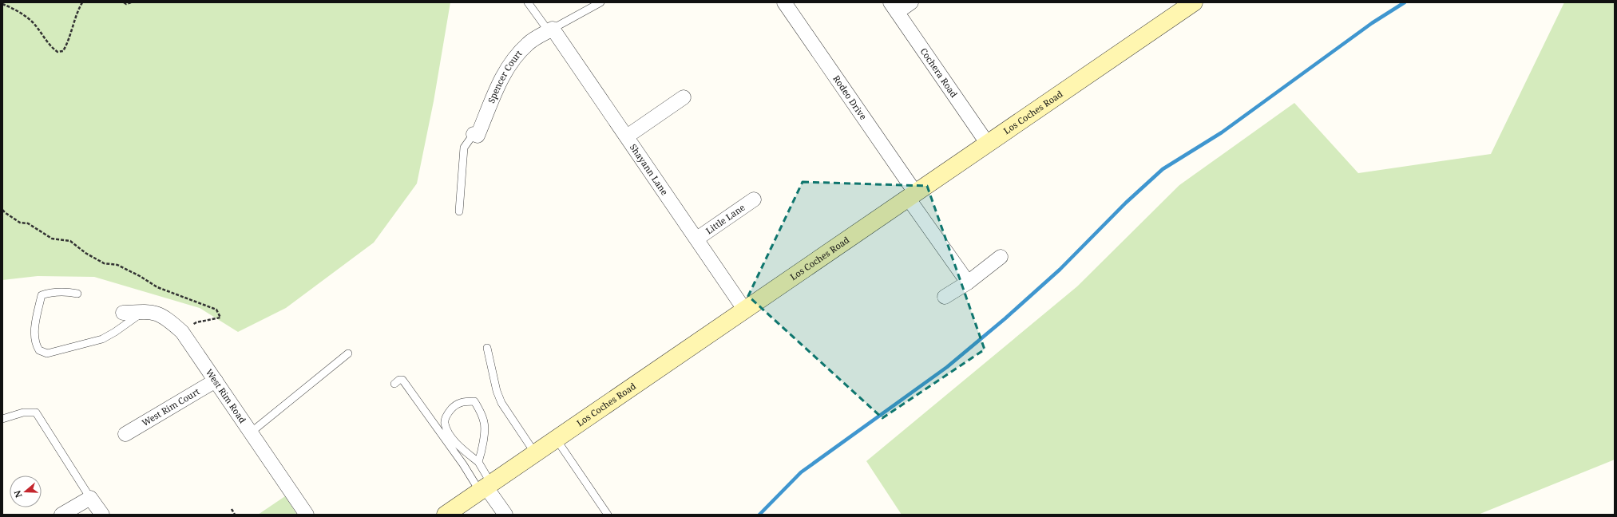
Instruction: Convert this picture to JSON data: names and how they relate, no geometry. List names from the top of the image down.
{
  "streets": {
    "main road": ["Los Coches Road"],
    "street": [
      "Cochera Road",
      "Spencer Court",
      "Rodeo Drive",
      "Shayann Lane",
      "Little Lane",
      "West Rim Road",
      "West Rim Court"
    ]
  },
  "crossings": [
    ["Cochera Road", "Los Coches Road"],
    ["Spencer Court", "Shayann Lane"],
    ["Rodeo Drive", "Los Coches Road"],
    ["Los Coches Road", "Shayann Lane"],
    ["Shayann Lane", "Little Lane"],
    ["West Rim Road", "West Rim Court"]
  ],
  "north": "left"
}
